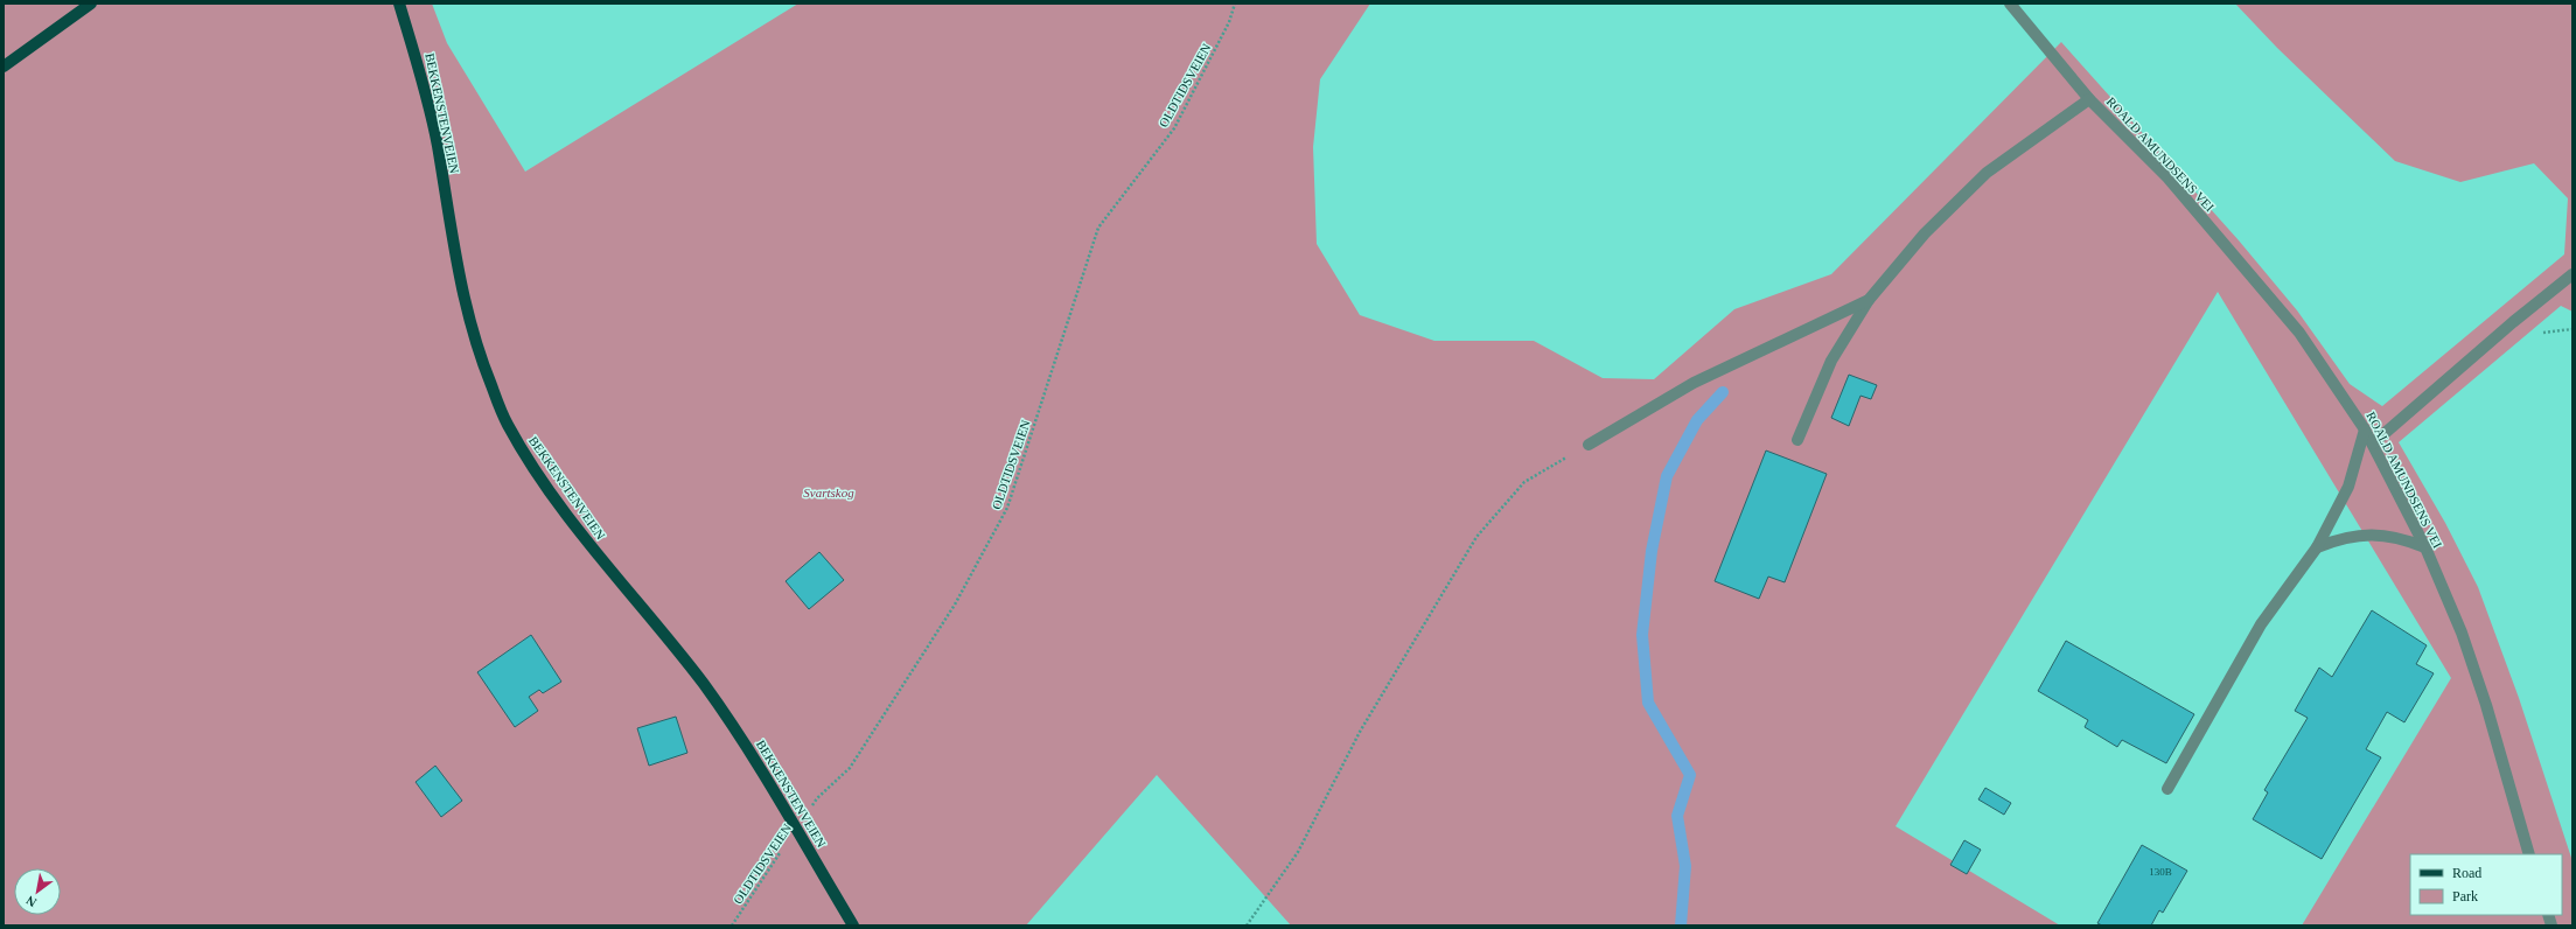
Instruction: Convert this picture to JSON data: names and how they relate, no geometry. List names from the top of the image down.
{
  "streets": {
    "main road": ["BEKKENSTENVEIEN"],
    "street": ["ROALD AMUNDSENS VEI"],
    "path": ["OLDTIDSVEIEN"]
  },
  "crossings": [
    ["OLDTIDSVEIEN", "BEKKENSTENVEIEN"]
  ],
  "parks": ["Svartskog"],
  "house_numbers": ["130B"],
  "legend": ["Road", "Park"],
  "north": "bottom left"
}
